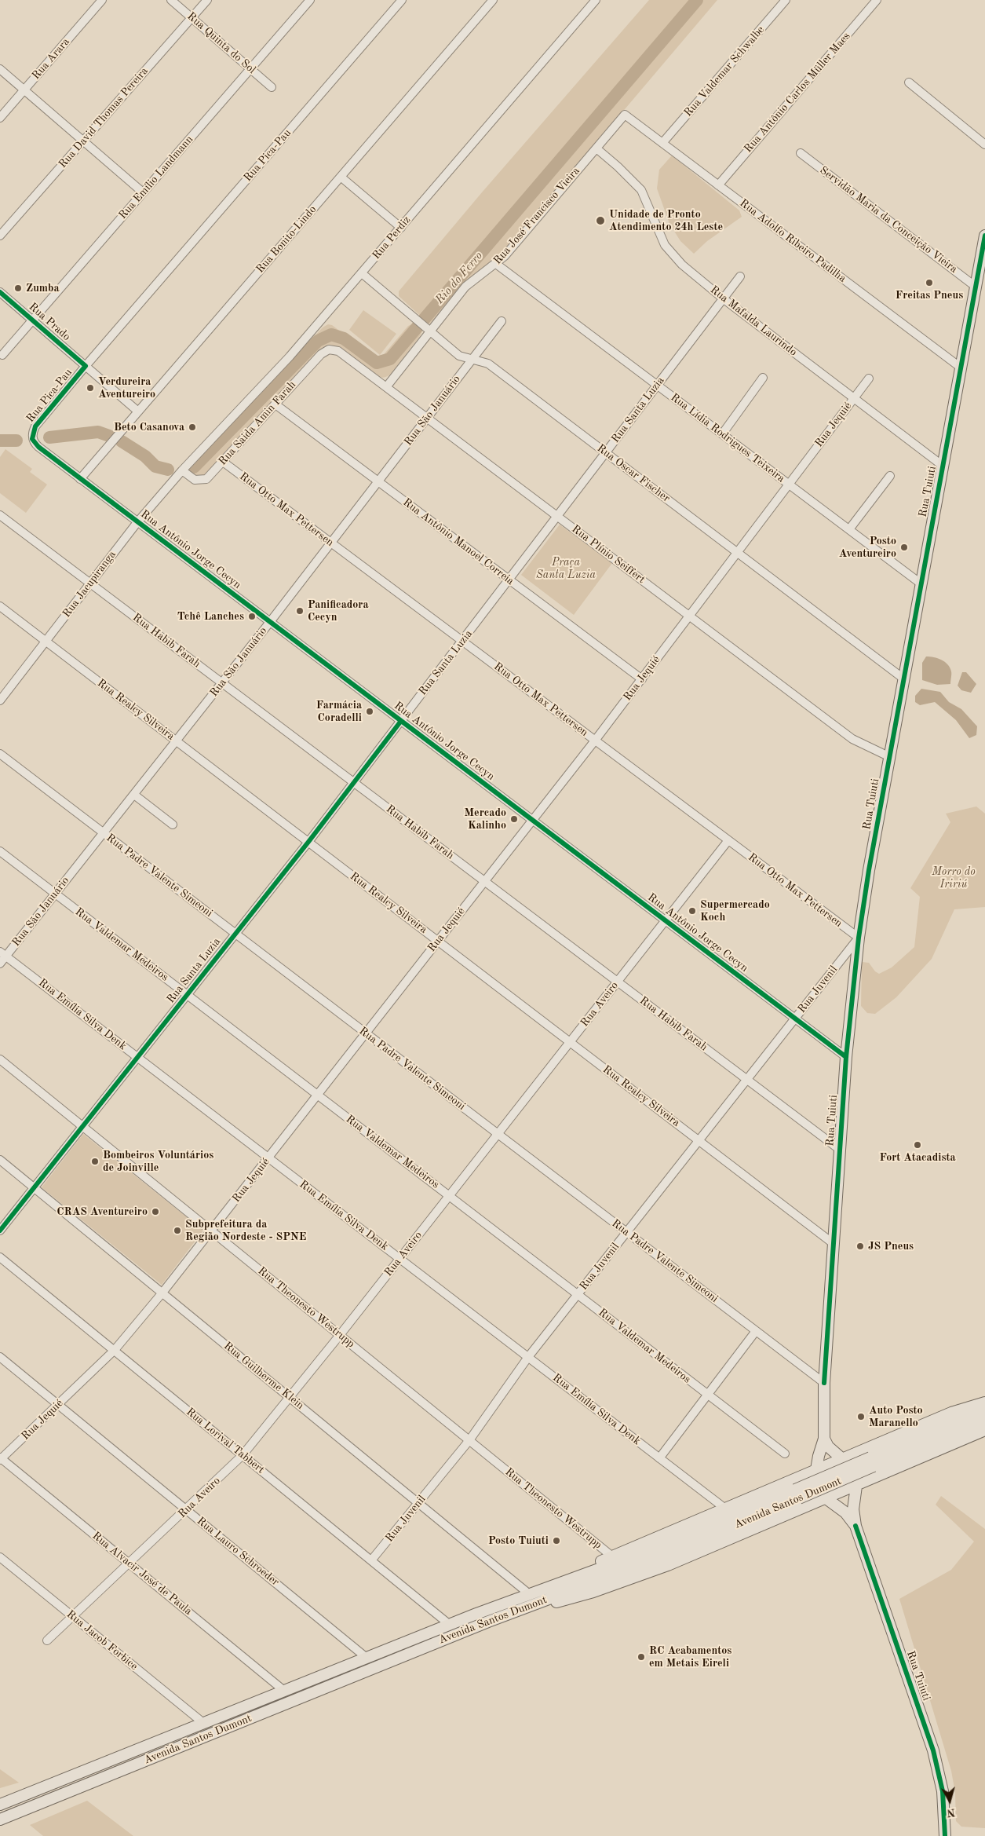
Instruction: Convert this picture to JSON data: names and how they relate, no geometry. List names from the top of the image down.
{
  "streets": {
    "main road": ["Rua Tuiuti", "Avenida Santos Dumont"],
    "street": [
      "Rua Quinta do Sol",
      "Rua Arara",
      "Rua Valdemar Schwalbe",
      "Rua Antônio Carlos Müller Maes",
      "Rua David Thomas Pereira",
      "Rua Pica-Pau",
      "Rua Emílio Landmann",
      "Rua José Francisco Vieira",
      "Servidão Maria da Conceição Vieira",
      "Rua Perdiz",
      "Rua Bonito-Lindo",
      "Rua Adolfo Ribeiro Padilha",
      "Rua Mafalda Laurindo",
      "Rua Prado",
      "Rua Santa Luzia",
      "Rua São Januário",
      "Rua Saida Amin Farah",
      "Rua Jequié",
      "Rua Lídia Rodrigues Teixeira",
      "Rua Oscar Fischer",
      "Rua Otto Max Pettersen",
      "Rua Antônio Manoel Correia",
      "Rua Antônio Jorge Cecyn",
      "Rua Plínio Seiffert",
      "Rua Jacupiranga",
      "Rua Habib Farah",
      "Rua Realcy Silveira",
      "Rua Padre Valente Simeoni",
      "Rua Valdemar Medeiros",
      "Rua Juvenil",
      "Rua Aveiro",
      "Rua Emília Silva Denk",
      "Rua Theonesto Westrupp",
      "Rua Guilherme Klein",
      "Rua Lorival Tabbert",
      "Rua Lauro Schroeder",
      "Rua Alvacir José de Paula",
      "Rua Jacob Forbice"
    ]
  },
  "crossings": [
    ["Rua Quinta do Sol", "Rua David Thomas Pereira"],
    ["Rua Quinta do Sol", "Rua Emílio Landmann"],
    ["Rua Valdemar Schwalbe", "Rua Adolfo Ribeiro Padilha"],
    ["Rua Antônio Carlos Müller Maes", "Rua Adolfo Ribeiro Padilha"],
    ["Rua Pica-Pau", "Rua Prado"],
    ["Rua Pica-Pau", "Rua Antônio Jorge Cecyn"],
    ["Rua Emílio Landmann", "Rua Prado"],
    ["Rua José Francisco Vieira", "Rua Adolfo Ribeiro Padilha"],
    ["Rua José Francisco Vieira", "Rua Mafalda Laurindo"],
    ["Rua José Francisco Vieira", "Rua Lídia Rodrigues Teixeira"],
    ["Rua José Francisco Vieira", "Rua Oscar Fischer"],
    ["Rua José Francisco Vieira", "Rua Plínio Seiffert"],
    ["Servidão Maria da Conceição Vieira", "Rua Tuiuti"],
    ["Rua Perdiz", "Rua Saida Amin Farah"],
    ["Rua Perdiz", "Rua Oscar Fischer"],
    ["Rua Perdiz", "Rua Jacupiranga"],
    ["Rua Bonito-Lindo", "Rua Prado"],
    ["Rua Bonito-Lindo", "Rua Antônio Jorge Cecyn"],
    ["Rua Adolfo Ribeiro Padilha", "Rua Tuiuti"],
    ["Rua Mafalda Laurindo", "Rua Santa Luzia"],
    ["Rua Mafalda Laurindo", "Rua Jequié"],
    ["Rua Mafalda Laurindo", "Rua Tuiuti"],
    ["Rua Santa Luzia", "Rua Lídia Rodrigues Teixeira"],
    ["Rua Santa Luzia", "Rua Oscar Fischer"],
    ["Rua Santa Luzia", "Rua Otto Max Pettersen"],
    ["Rua Santa Luzia", "Rua Antônio Manoel Correia"],
    ["Rua Santa Luzia", "Rua Antônio Jorge Cecyn"],
    ["Rua Santa Luzia", "Rua Plínio Seiffert"],
    ["Rua Santa Luzia", "Rua Habib Farah"],
    ["Rua Santa Luzia", "Rua Realcy Silveira"],
    ["Rua Santa Luzia", "Rua Padre Valente Simeoni"],
    ["Rua Santa Luzia", "Rua Valdemar Medeiros"],
    ["Rua Santa Luzia", "Rua Emília Silva Denk"],
    ["Rua Santa Luzia", "Rua Theonesto Westrupp"],
    ["Rua Santa Luzia", "Rua Guilherme Klein"],
    ["Rua São Januário", "Rua Oscar Fischer"],
    ["Rua São Januário", "Rua Otto Max Pettersen"],
    ["Rua São Januário", "Rua Antônio Manoel Correia"],
    ["Rua São Januário", "Rua Antônio Jorge Cecyn"],
    ["Rua São Januário", "Rua Plínio Seiffert"],
    ["Rua São Januário", "Rua Habib Farah"],
    ["Rua São Januário", "Rua Realcy Silveira"],
    ["Rua São Januário", "Rua Padre Valente Simeoni"],
    ["Rua São Januário", "Rua Valdemar Medeiros"],
    ["Rua São Januário", "Rua Emília Silva Denk"],
    ["Rua Saida Amin Farah", "Rua Otto Max Pettersen"],
    ["Rua Saida Amin Farah", "Rua Antônio Manoel Correia"],
    ["Rua Saida Amin Farah", "Rua Plínio Seiffert"],
    ["Rua Saida Amin Farah", "Rua Jacupiranga"],
    ["Rua Jequié", "Rua Lídia Rodrigues Teixeira"],
    ["Rua Jequié", "Rua Oscar Fischer"],
    ["Rua Jequié", "Rua Otto Max Pettersen"],
    ["Rua Jequié", "Rua Antônio Manoel Correia"],
    ["Rua Jequié", "Rua Antônio Jorge Cecyn"],
    ["Rua Jequié", "Rua Plínio Seiffert"],
    ["Rua Jequié", "Rua Habib Farah"],
    ["Rua Jequié", "Rua Realcy Silveira"],
    ["Rua Jequié", "Rua Padre Valente Simeoni"],
    ["Rua Jequié", "Rua Valdemar Medeiros"],
    ["Rua Jequié", "Rua Emília Silva Denk"],
    ["Rua Jequié", "Rua Theonesto Westrupp"],
    ["Rua Jequié", "Rua Guilherme Klein"],
    ["Rua Jequié", "Rua Lorival Tabbert"],
    ["Rua Jequié", "Rua Lauro Schroeder"],
    ["Rua Jequié", "Rua Alvacir José de Paula"],
    ["Rua Lídia Rodrigues Teixeira", "Rua Tuiuti"],
    ["Rua Oscar Fischer", "Rua Tuiuti"],
    ["Rua Tuiuti", "Rua Otto Max Pettersen"],
    ["Rua Tuiuti", "Rua Antônio Jorge Cecyn"],
    ["Rua Tuiuti", "Rua Plínio Seiffert"],
    ["Rua Tuiuti", "Rua Habib Farah"],
    ["Rua Tuiuti", "Rua Realcy Silveira"],
    ["Rua Tuiuti", "Rua Padre Valente Simeoni"],
    ["Rua Tuiuti", "Rua Juvenil"],
    ["Rua Otto Max Pettersen", "Rua Juvenil"],
    ["Rua Otto Max Pettersen", "Rua Aveiro"],
    ["Rua Antônio Jorge Cecyn", "Rua Jacupiranga"],
    ["Rua Antônio Jorge Cecyn", "Rua Juvenil"],
    ["Rua Antônio Jorge Cecyn", "Rua Aveiro"],
    ["Rua Jacupiranga", "Rua Habib Farah"],
    ["Rua Jacupiranga", "Rua Realcy Silveira"],
    ["Rua Habib Farah", "Rua Juvenil"],
    ["Rua Habib Farah", "Rua Aveiro"],
    ["Rua Realcy Silveira", "Rua Juvenil"],
    ["Rua Realcy Silveira", "Rua Aveiro"],
    ["Rua Padre Valente Simeoni", "Rua Juvenil"],
    ["Rua Padre Valente Simeoni", "Rua Aveiro"],
    ["Rua Valdemar Medeiros", "Rua Juvenil"],
    ["Rua Valdemar Medeiros", "Rua Aveiro"],
    ["Rua Juvenil", "Rua Emília Silva Denk"],
    ["Rua Juvenil", "Rua Theonesto Westrupp"],
    ["Rua Juvenil", "Rua Guilherme Klein"],
    ["Rua Juvenil", "Rua Lorival Tabbert"],
    ["Rua Aveiro", "Rua Emília Silva Denk"],
    ["Rua Aveiro", "Rua Theonesto Westrupp"],
    ["Rua Aveiro", "Rua Guilherme Klein"],
    ["Rua Aveiro", "Rua Lorival Tabbert"],
    ["Rua Aveiro", "Rua Lauro Schroeder"],
    ["Rua Aveiro", "Rua Alvacir José de Paula"],
    ["Rua Aveiro", "Rua Jacob Forbice"],
    ["Rua Lorival Tabbert", "Avenida Santos Dumont"],
    ["Avenida Santos Dumont", "Rua Lauro Schroeder"],
    ["Avenida Santos Dumont", "Rua Alvacir José de Paula"],
    ["Avenida Santos Dumont", "Rua Jacob Forbice"]
  ],
  "water": ["Rio do Ferro"],
  "parks": ["Praça Santa Luzia", "Morro do Iririú"],
  "places": [
    "Unidade de Pronto Atendimento 24h Leste",
    "Freitas Pneus",
    "Zumba",
    "Verdureira Aventureiro",
    "Beto Casanova",
    "Posto Aventureiro",
    "Panificadora Cecyn",
    "Tchê Lanches",
    "Farmácia Coradelli",
    "Mercado Kalinho",
    "Supermercado Koch",
    "Fort Atacadista",
    "Bombeiros Voluntários de Joinville",
    "CRAS Aventureiro",
    "Subprefeitura da Região Nordeste - SPNE",
    "JS Pneus",
    "Auto Posto Maranello",
    "Posto Tuiuti",
    "RC Acabamentos em Metais Eireli"
  ],
  "north": "bottom"
}
